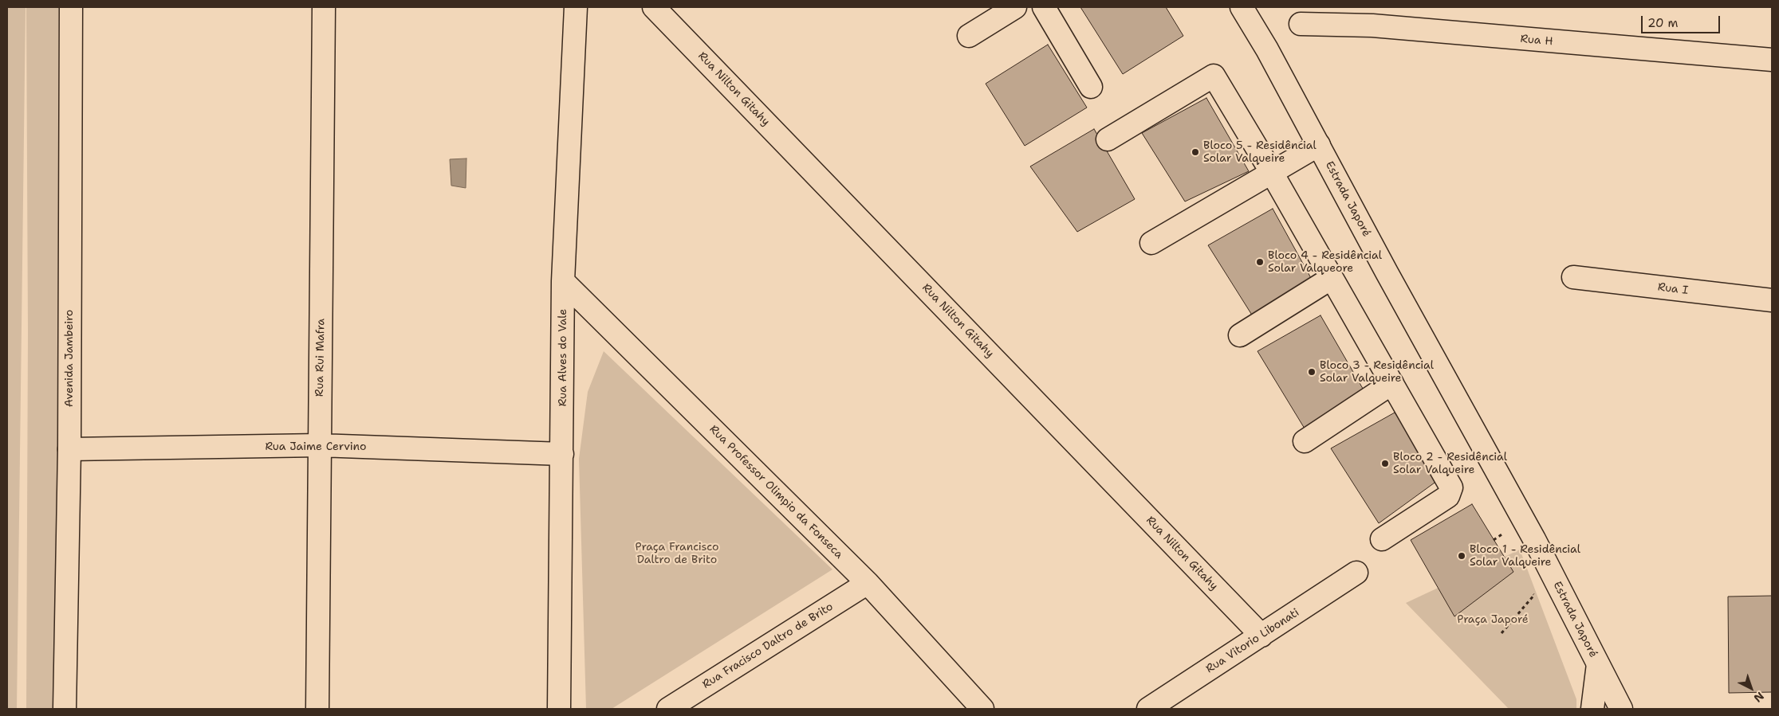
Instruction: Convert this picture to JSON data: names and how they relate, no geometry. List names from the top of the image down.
{
  "streets": {
    "street": [
      "Rua H",
      "Rua Nilton Gitahy",
      "Estrada Japoré",
      "Rua I",
      "Rua Rui Mafra",
      "Rua Alves do Vale",
      "Avenida Jambeiro",
      "Rua Jaime Cervino",
      "Rua Professor Olimpio da Fonseca",
      "Rua Vitorio Libonati",
      "Rua Fracisco Daltro de Brito"
    ]
  },
  "crossings": [
    ["Rua Nilton Gitahy", "Rua Vitorio Libonati"],
    ["Rua Rui Mafra", "Rua Jaime Cervino"],
    ["Rua Alves do Vale", "Rua Jaime Cervino"],
    ["Rua Alves do Vale", "Rua Professor Olimpio da Fonseca"],
    ["Avenida Jambeiro", "Rua Jaime Cervino"],
    ["Rua Professor Olimpio da Fonseca", "Rua Fracisco Daltro de Brito"]
  ],
  "parks": ["Praça Francisco Daltro de Brito", "Praça Japoré"],
  "places": [
    "Bloco 5 - Residêncial Solar Valqueire",
    "Bloco 4 - Residêncial Solar Valqueore",
    "Bloco 3 - Residêncial Solar Valqueire",
    "Bloco 2 - Residêncial Solar Valqueire",
    "Bloco 1 - Residêncial Solar Valqueire"
  ],
  "scale_bar": "20 m",
  "north": "bottom right"
}
